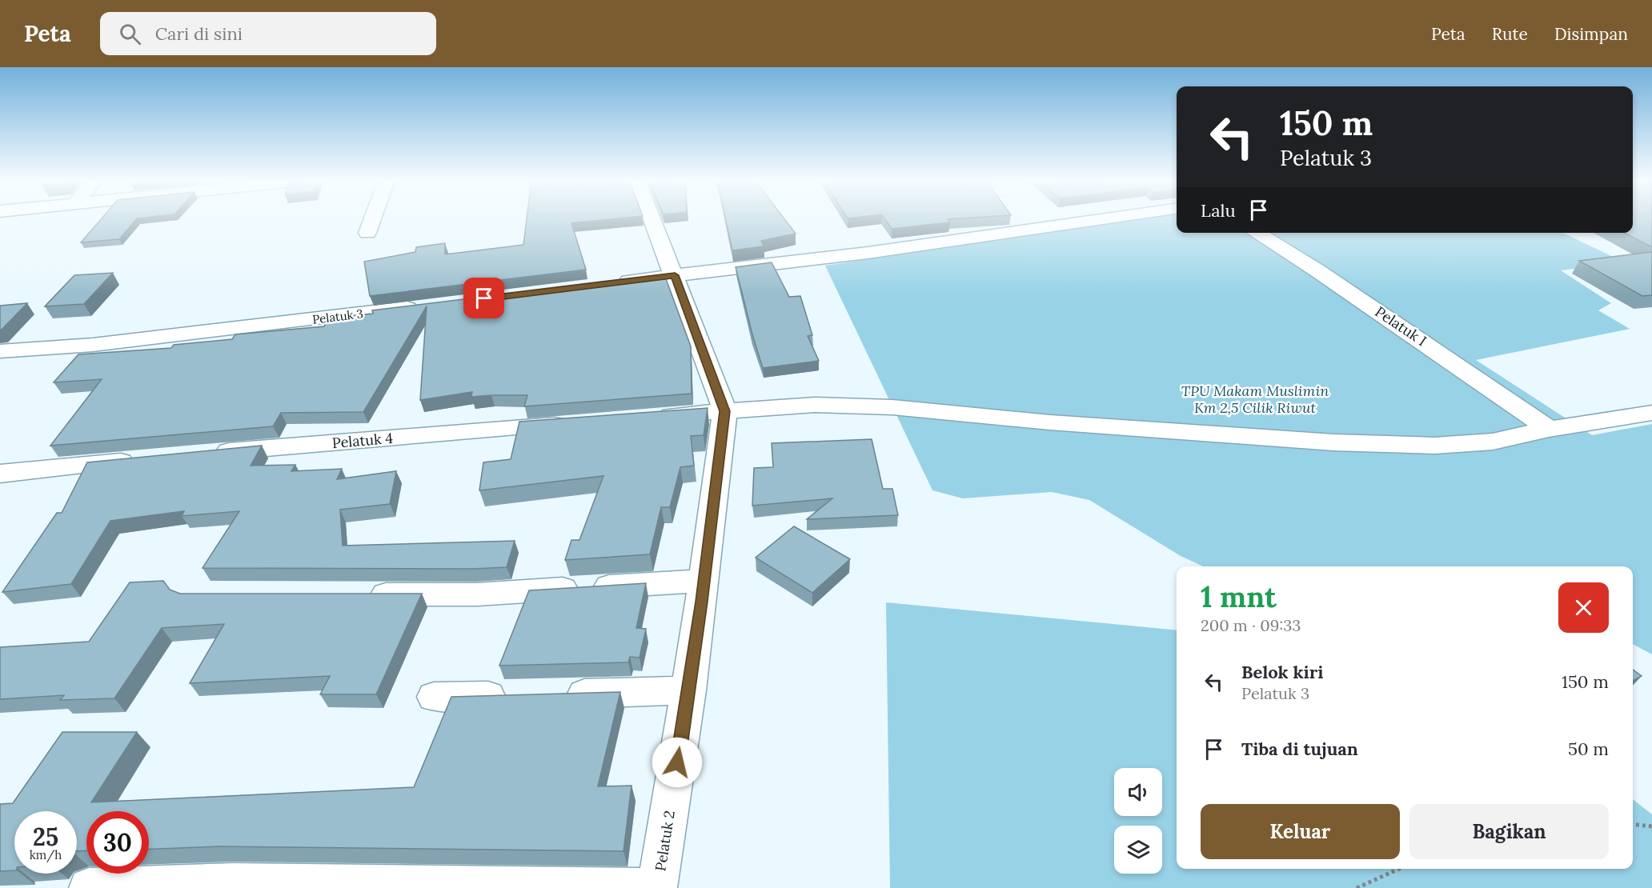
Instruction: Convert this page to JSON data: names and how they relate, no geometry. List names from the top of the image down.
{
  "streets": {
    "street": [
      "Pelatuk 3",
      "Pelatuk I",
      "Pelatuk 4",
      "Pelatuk 2"
    ]
  },
  "parks": ["TPU Makam Muslimin Km 2,5 Cilik Riwut"],
  "page": {
    "header": "Peta",
    "search": "Cari di sini",
    "nav": ["Peta", "Rute", "Disimpan"],
    "turn": ["150 m", "Pelatuk 3"],
    "then": "Lalu",
    "heading": ["1 mnt", "200 m · 09:33"],
    "list": [
      {
        "name": "Belok kiri",
        "note": "Pelatuk 3",
        "value": "150 m"
      },
      {
        "name": "Tiba di tujuan",
        "value": "50 m"
      }
    ],
    "buttons": ["Keluar", "Bagikan"],
    "speed": "25 km/h",
    "limit": "30"
  }
}
